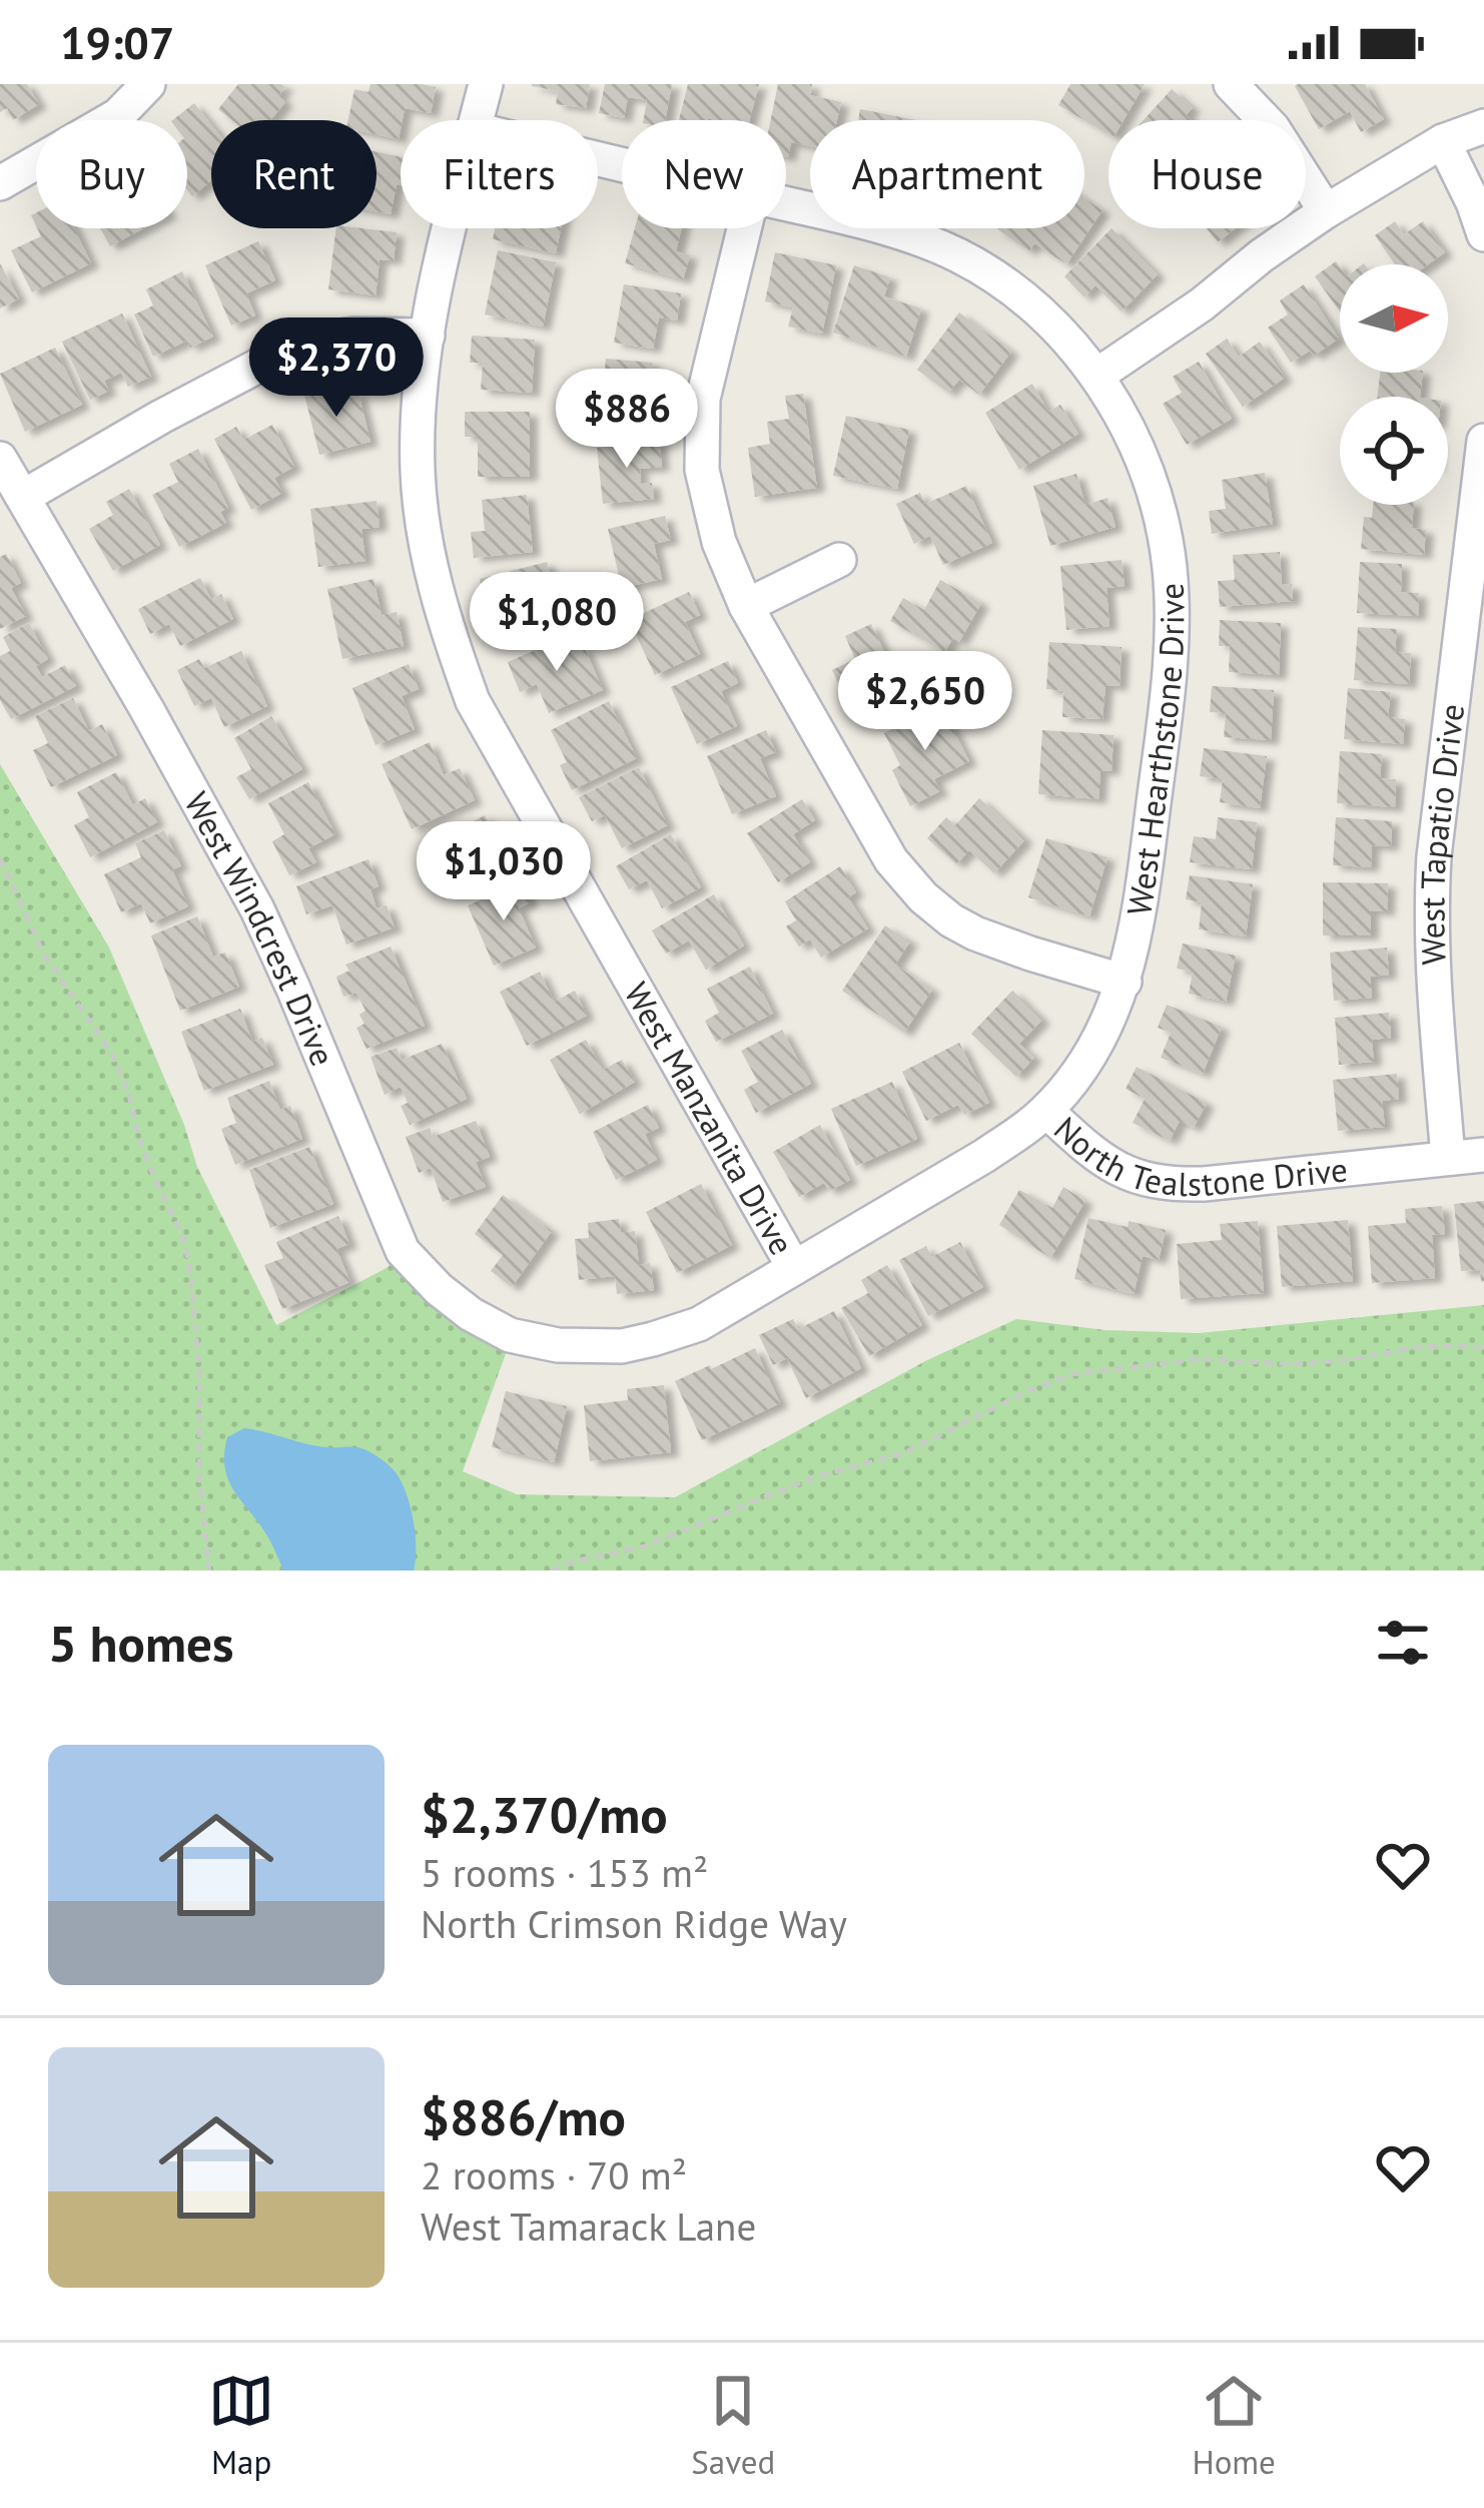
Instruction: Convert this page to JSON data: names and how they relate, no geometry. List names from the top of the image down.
{
  "streets": {
    "street": [
      "West Hearthstone Drive",
      "West Tapatio Drive",
      "West Windcrest Drive",
      "West Manzanita Drive",
      "North Tealstone Drive"
    ]
  },
  "crossings": [
    ["West Hearthstone Drive", "North Tealstone Drive"],
    ["West Tapatio Drive", "North Tealstone Drive"],
    ["West Windcrest Drive", "North Tealstone Drive"],
    ["West Manzanita Drive", "North Tealstone Drive"]
  ],
  "north": "right",
  "page": {
    "status": "19:07",
    "chip": [
      "Buy",
      "Rent",
      "Filters",
      "New",
      "Apartment",
      "House"
    ],
    "price": [
      "$2,370",
      "$886",
      "$1,080",
      "$2,650",
      "$1,030"
    ],
    "heading": "5 homes",
    "list": [
      {
        "name": "$2,370/mo",
        "note": "5 rooms · 153 m² · North Crimson Ridge Way"
      },
      {
        "name": "$886/mo",
        "note": "2 rooms · 70 m² · West Tamarack Lane"
      }
    ],
    "tabs": ["Map", "Saved", "Home"]
  }
}
